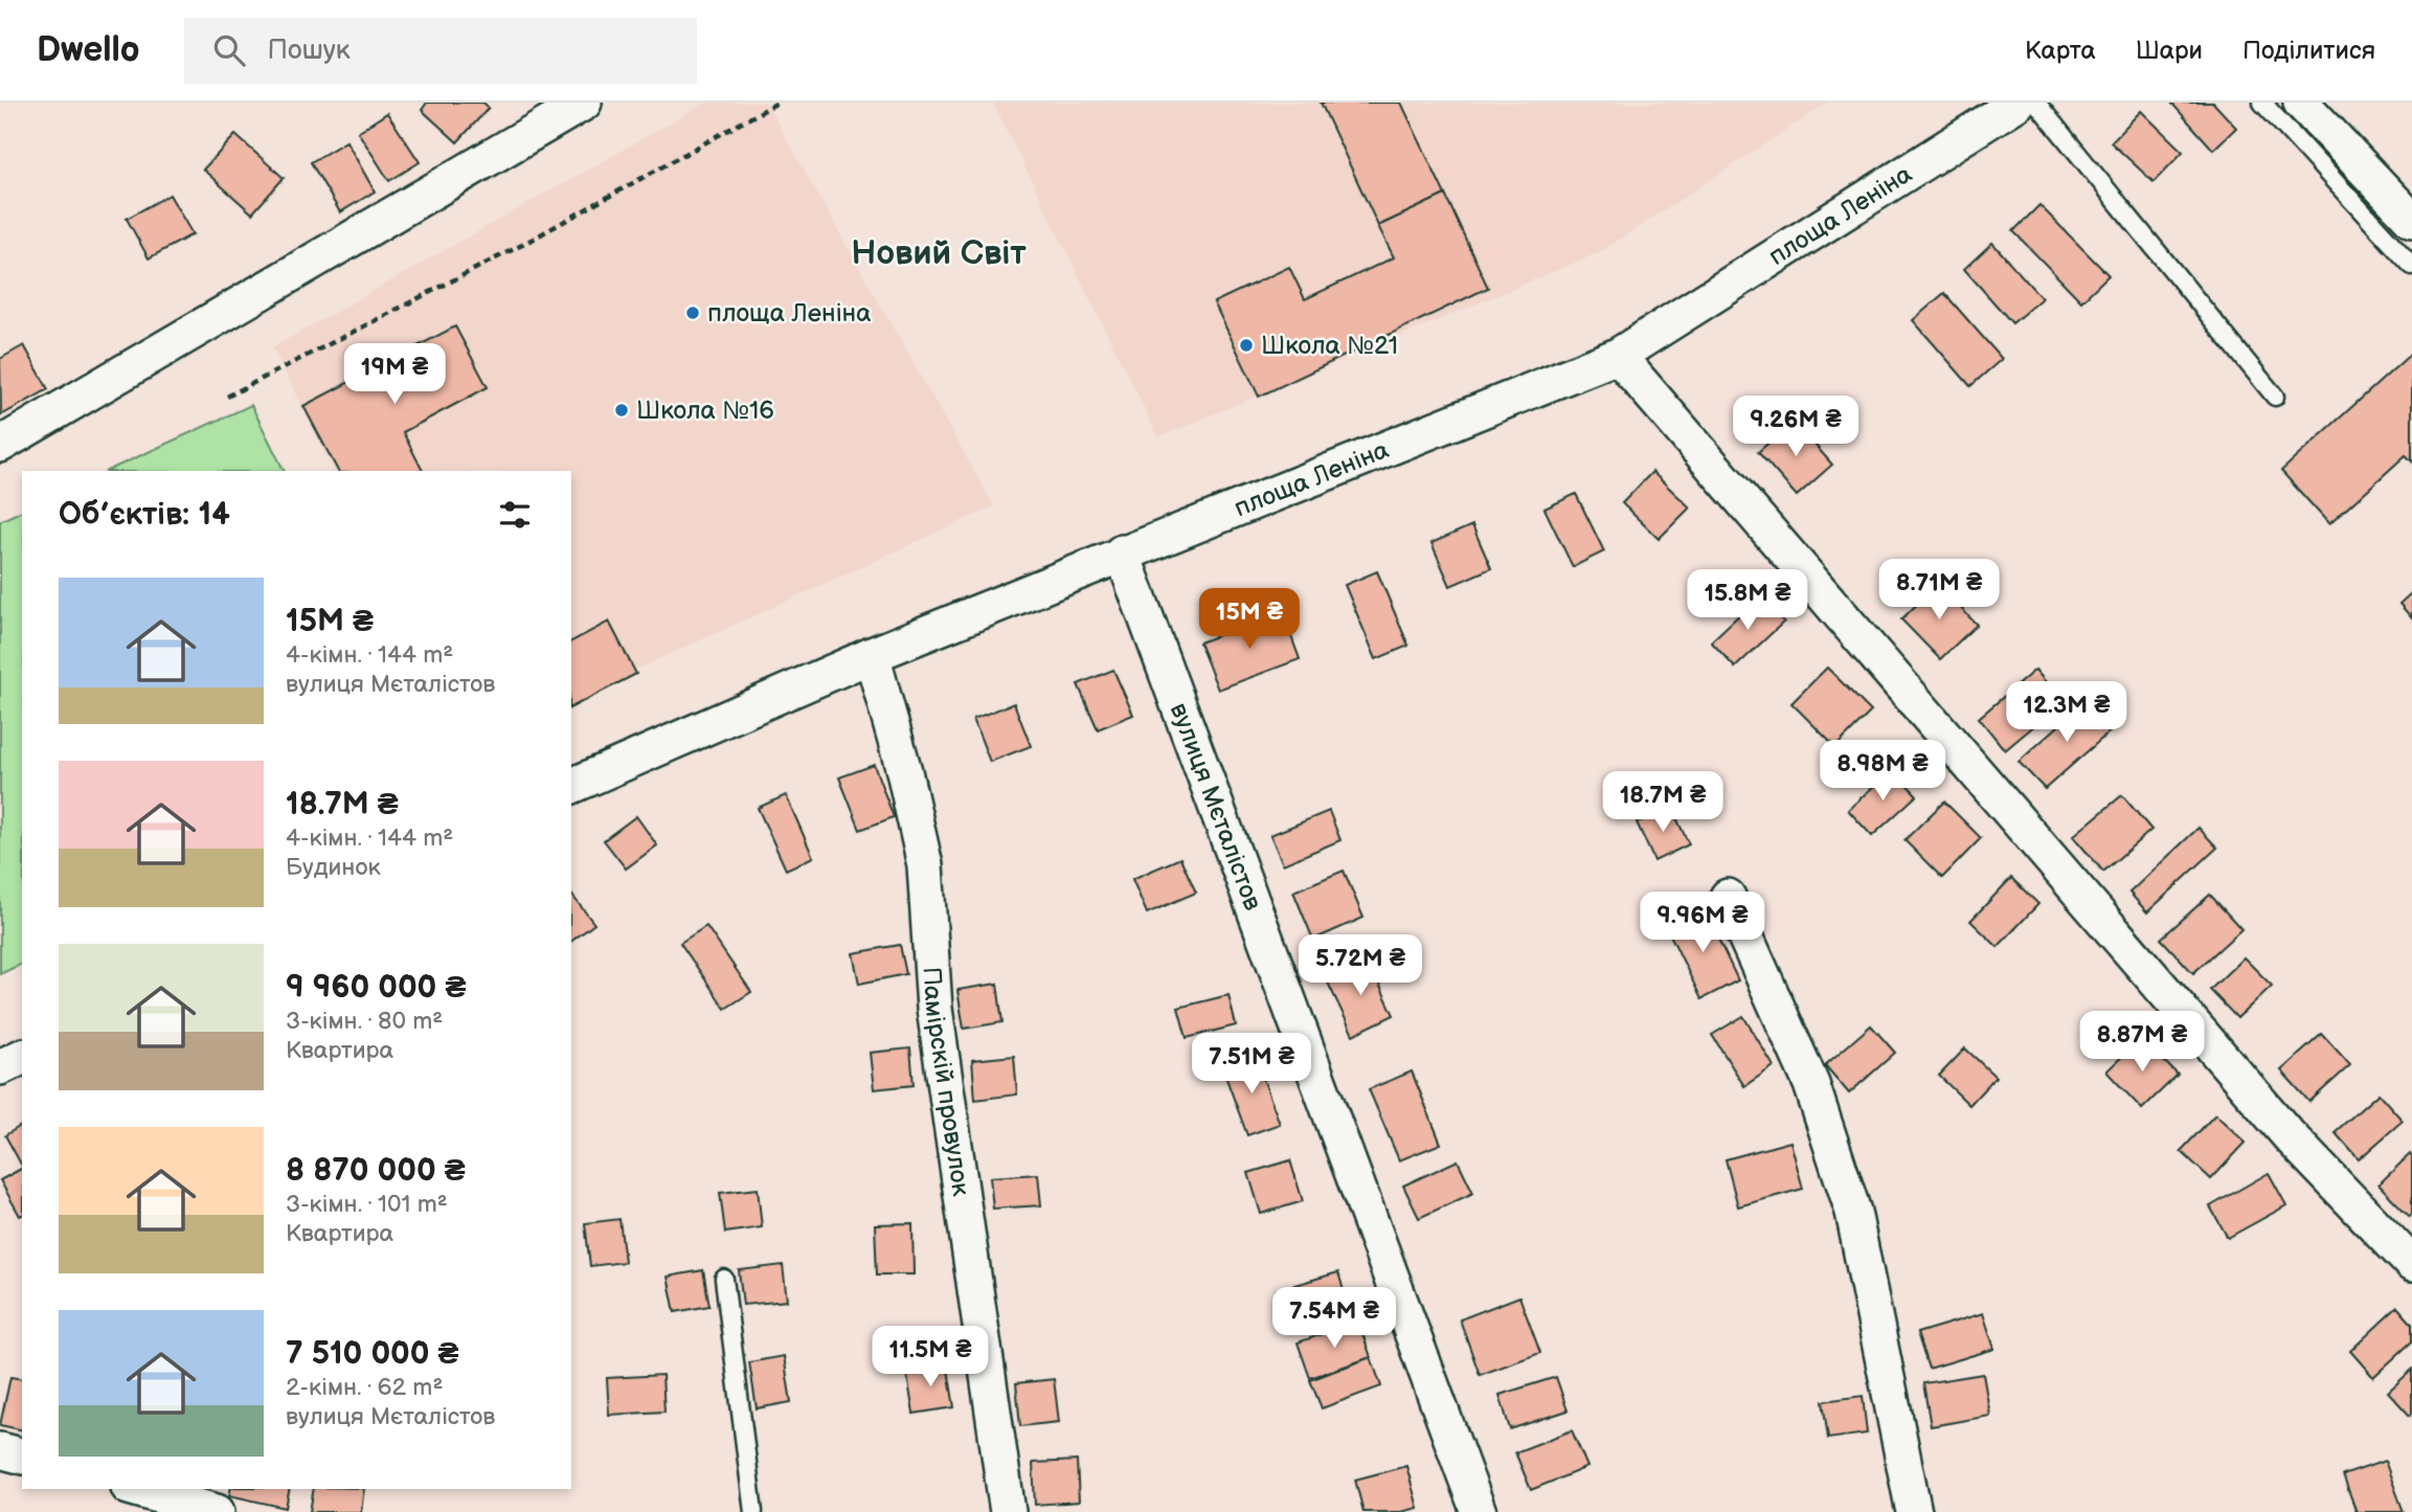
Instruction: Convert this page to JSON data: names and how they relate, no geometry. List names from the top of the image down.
{
  "streets": {
    "street": ["площа Леніна", "вулиця Мєталістов", "Памірскій провулок"]
  },
  "crossings": [
    ["площа Леніна", "вулиця Мєталістов"],
    ["площа Леніна", "Памірскій провулок"]
  ],
  "districts": ["Новий Світ"],
  "places": ["площа Леніна", "Школа №21", "Школа №16"],
  "page": {
    "header": "Dwello",
    "search": "Пошук",
    "nav": ["Карта", "Шари", "Поділитися"],
    "price": [
      "19M ₴",
      "9.26M ₴",
      "8.71M ₴",
      "15.8M ₴",
      "15M ₴",
      "12.3M ₴",
      "8.98M ₴",
      "18.7M ₴",
      "9.96M ₴",
      "5.72M ₴",
      "8.87M ₴",
      "7.51M ₴",
      "7.54M ₴",
      "11.5M ₴"
    ],
    "heading": "Об’єктів: 14",
    "list": [
      {
        "name": "15M ₴",
        "note": "4-кімн. · 144 m² · вулиця Мєталістов"
      },
      {
        "name": "18.7M ₴",
        "note": "4-кімн. · 144 m² · Будинок"
      },
      {
        "name": "9 960 000 ₴",
        "note": "3-кімн. · 80 m² · Квартира"
      },
      {
        "name": "8 870 000 ₴",
        "note": "3-кімн. · 101 m² · Квартира"
      },
      {
        "name": "7 510 000 ₴",
        "note": "2-кімн. · 62 m² · вулиця Мєталістов"
      }
    ]
  }
}
